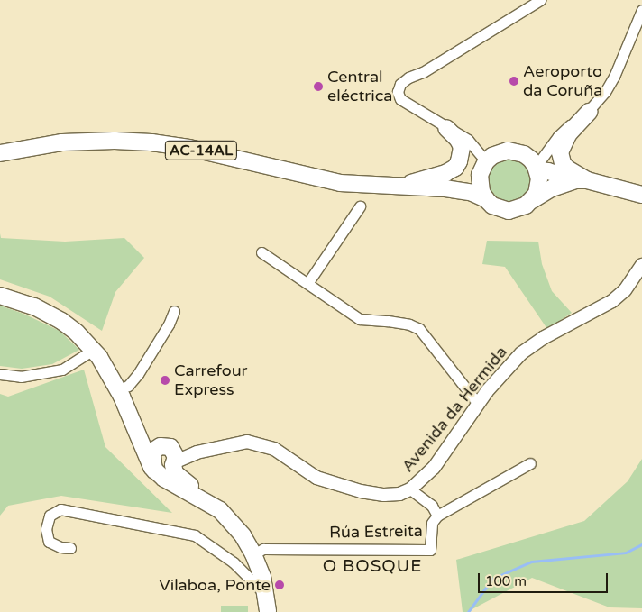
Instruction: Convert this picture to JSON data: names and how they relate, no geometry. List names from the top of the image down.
{
  "streets": {
    "highway": ["AC-14AL"],
    "street": ["Avenida da Hermida", "Rúa Estreita"]
  },
  "crossings": [
    ["Avenida da Hermida", "Rúa Estreita"]
  ],
  "districts": ["O BOSQUE"],
  "places": [
    "Aeroporto da Coruña",
    "Central eléctrica",
    "Carrefour Express",
    "Vilaboa, Ponte"
  ],
  "scale_bar": "100 m"
}
